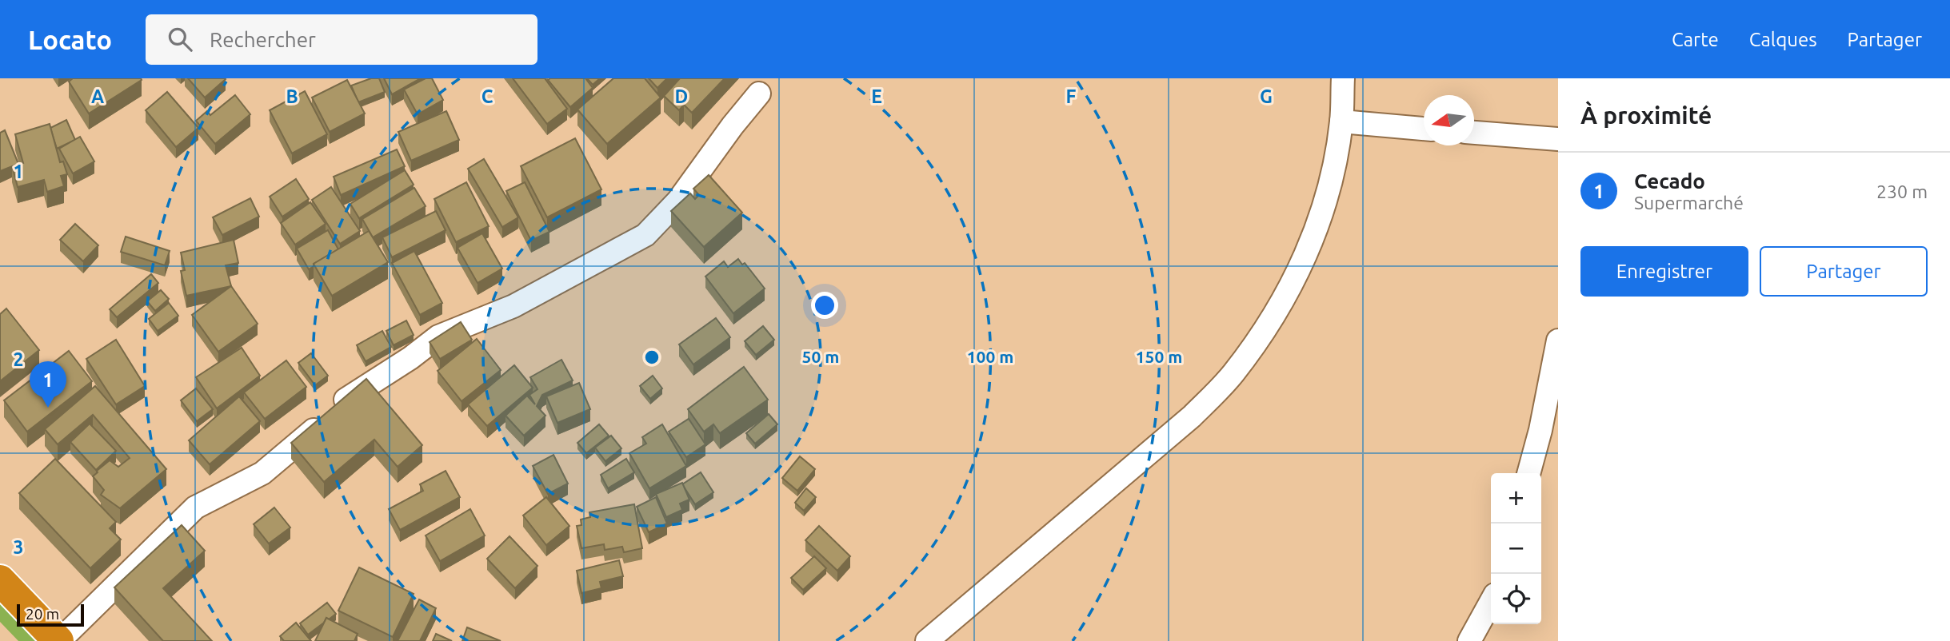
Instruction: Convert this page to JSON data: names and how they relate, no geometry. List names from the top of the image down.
{
  "scale_bar": "20 m",
  "north": "left",
  "page": {
    "header": "Locato",
    "search": "Rechercher",
    "nav": ["Carte", "Calques", "Partager"],
    "heading": "À proximité",
    "list": [
      {
        "mark": "1",
        "name": "Cecado",
        "note": "Supermarché",
        "value": "230 m"
      }
    ],
    "buttons": ["Enregistrer", "Partager"],
    "pins": "1",
    "map_buttons": ["+", "−"],
    "scale": "20 m"
  },
  "grid": {
    "columns": [
      "A",
      "B",
      "C",
      "D",
      "E",
      "F",
      "G"
    ],
    "rows": ["1", "2", "3"]
  },
  "rings": ["50 m", "100 m", "150 m"]
}
